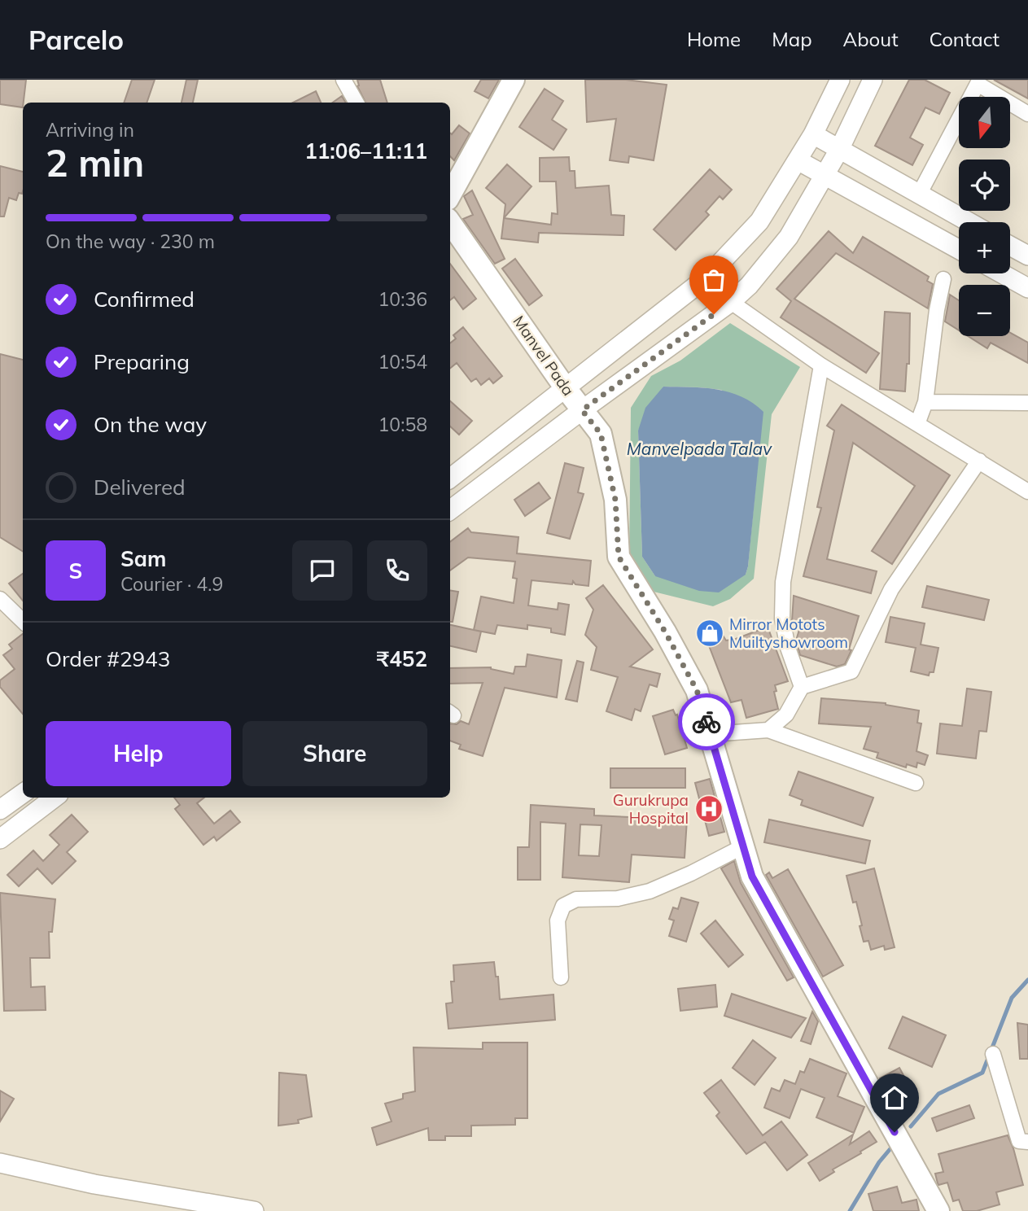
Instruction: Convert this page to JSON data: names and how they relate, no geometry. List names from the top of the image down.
{
  "streets": {
    "main road": ["Manvel Pada"]
  },
  "water": ["Manvelpada Talav"],
  "places": {
    "shop": ["Mirror Motots Muiltyshowroom"],
    "hospital": ["Gurukrupa Hospital"]
  },
  "north": "bottom",
  "page": {
    "header": "Parcelo",
    "nav": [
      "Home",
      "Map",
      "About",
      "Contact"
    ],
    "map_buttons": ["+", "−"],
    "heading": ["2 min", "Arriving in", "11:06–11:11"],
    "panel": [
      "Sam",
      "Courier · 4.9",
      "Order #2943",
      "₹452"
    ],
    "bar": "On the way · 230 m",
    "list": [
      ["Confirmed", "10:36"],
      ["Preparing", "10:54"],
      ["On the way", "10:58"],
      "Delivered"
    ],
    "round": "S",
    "buttons": ["Help", "Share"]
  }
}
